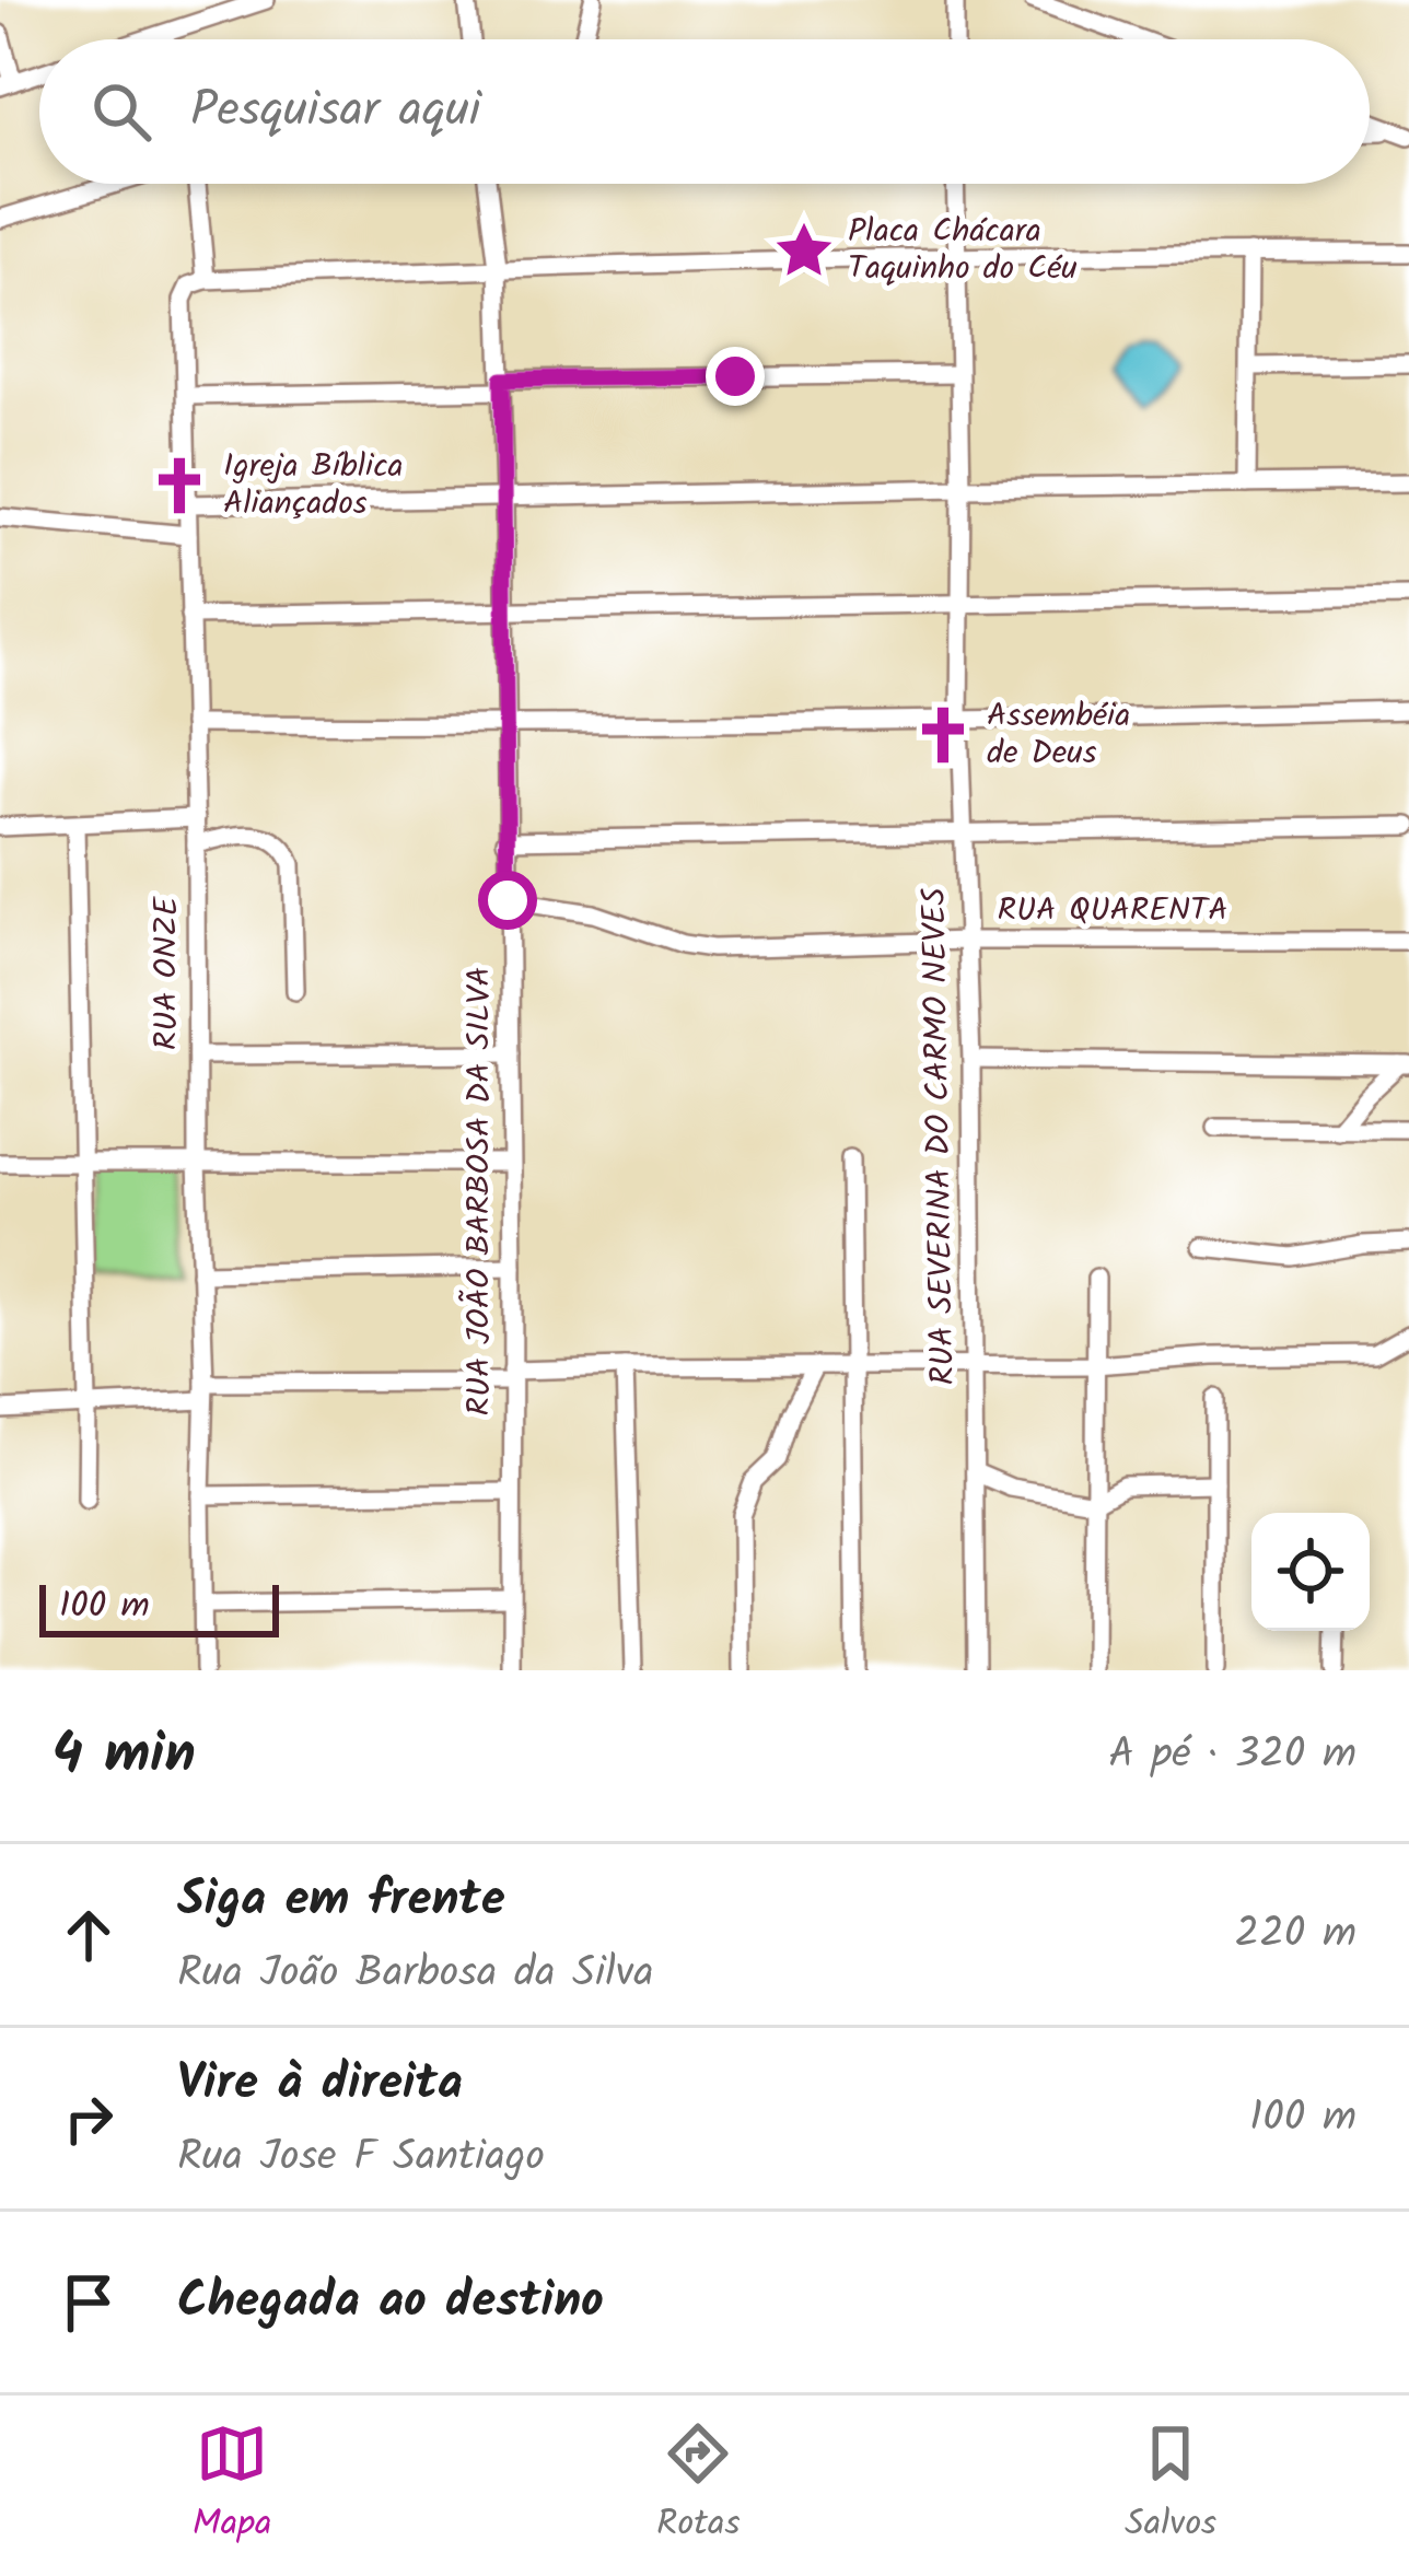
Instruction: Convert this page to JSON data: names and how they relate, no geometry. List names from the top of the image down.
{
  "streets": {
    "street": [
      "RUA QUARENTA",
      "RUA ONZE",
      "RUA SEVERINA DO CARMO NEVES",
      "RUA JOÃO BARBOSA DA SILVA"
    ]
  },
  "crossings": [
    ["RUA QUARENTA", "RUA SEVERINA DO CARMO NEVES"],
    ["RUA QUARENTA", "RUA JOÃO BARBOSA DA SILVA"]
  ],
  "places": {
    "place": ["Placa Chácara Taquinho do Céu"],
    "church": ["Igreja Bíblica Aliançados", "Assembéia de Deus"]
  },
  "scale_bar": "100 m",
  "page": {
    "search": "Pesquisar aqui",
    "scale": "100 m",
    "heading": ["4 min", "A pé · 320 m"],
    "list": [
      ["Siga em frente", "Rua João Barbosa da Silva", "220 m"],
      ["Vire à direita", "Rua Jose F Santiago", "100 m"],
      "Chegada ao destino"
    ],
    "nav": ["Mapa", "Rotas", "Salvos"]
  }
}
